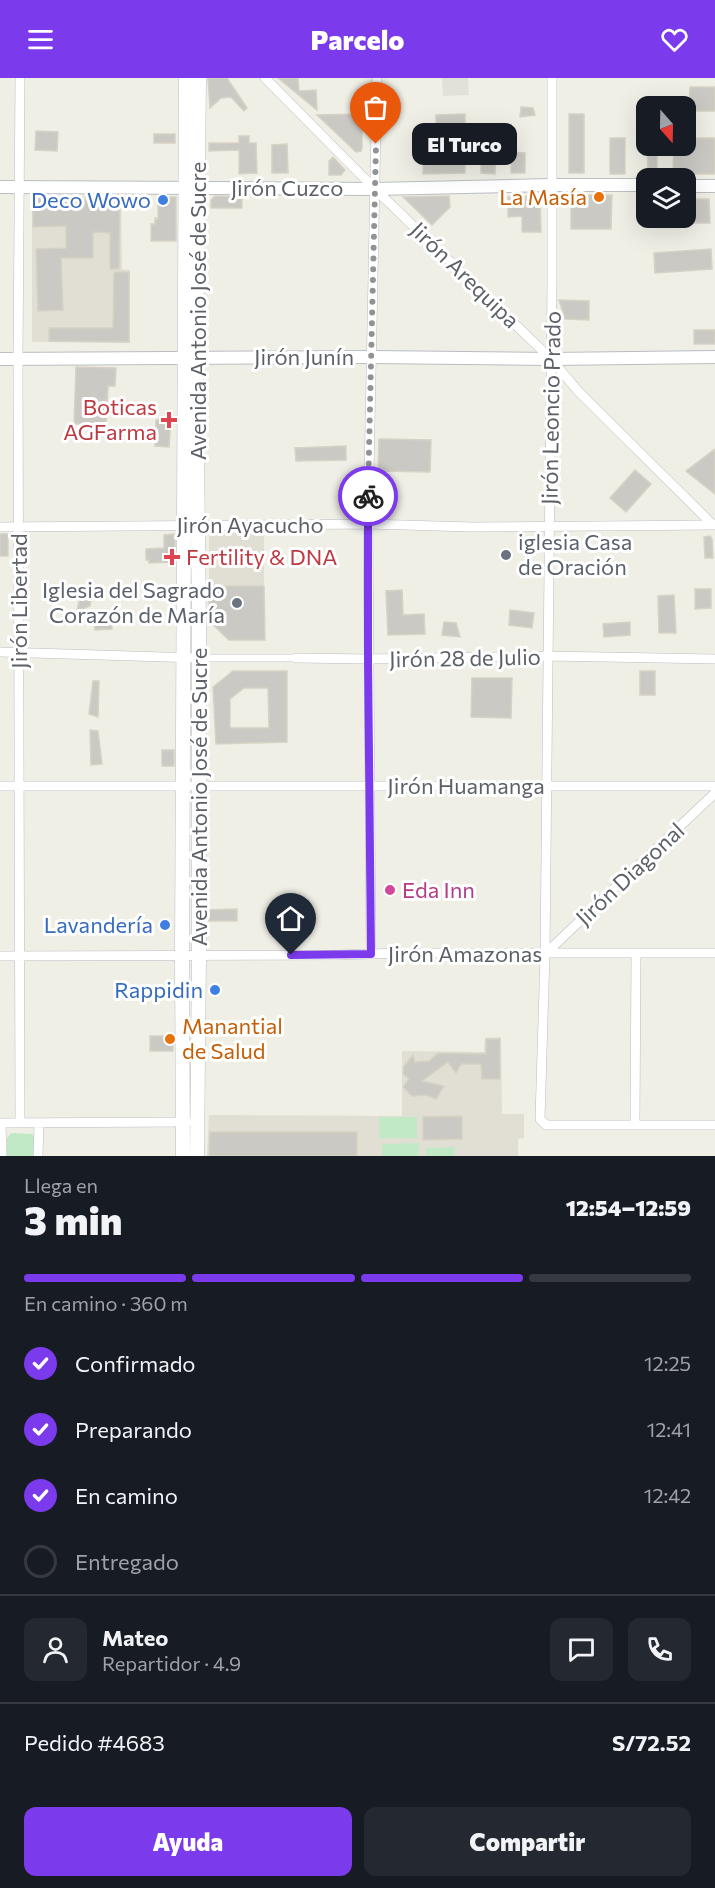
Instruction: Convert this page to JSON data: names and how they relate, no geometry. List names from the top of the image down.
{
  "streets": {
    "main road": ["Avenida Antonio José de Sucre"],
    "street": [
      "Jirón Cuzco",
      "Jirón Arequipa",
      "Jirón Junín",
      "Jirón Leoncio Prado",
      "Jirón Ayacucho",
      "Jirón Libertad",
      "Jirón 28 de Julio",
      "Jirón Huamanga",
      "Jirón Diagonal",
      "Jirón Amazonas"
    ]
  },
  "crossings": [
    ["Jirón Cuzco", "Jirón Arequipa"],
    ["Jirón Cuzco", "Avenida Antonio José de Sucre"],
    ["Jirón Cuzco", "Jirón Leoncio Prado"],
    ["Jirón Cuzco", "Jirón Libertad"],
    ["Jirón Arequipa", "Jirón Junín"],
    ["Jirón Arequipa", "Jirón Leoncio Prado"],
    ["Jirón Arequipa", "Jirón Ayacucho"],
    ["Avenida Antonio José de Sucre", "Jirón Junín"],
    ["Avenida Antonio José de Sucre", "Jirón Ayacucho"],
    ["Avenida Antonio José de Sucre", "Jirón 28 de Julio"],
    ["Avenida Antonio José de Sucre", "Jirón Huamanga"],
    ["Avenida Antonio José de Sucre", "Jirón Amazonas"],
    ["Jirón Junín", "Jirón Leoncio Prado"],
    ["Jirón Junín", "Jirón Libertad"],
    ["Jirón Leoncio Prado", "Jirón Ayacucho"],
    ["Jirón Leoncio Prado", "Jirón 28 de Julio"],
    ["Jirón Leoncio Prado", "Jirón Huamanga"],
    ["Jirón Leoncio Prado", "Jirón Diagonal"],
    ["Jirón Leoncio Prado", "Jirón Amazonas"],
    ["Jirón Ayacucho", "Jirón Libertad"],
    ["Jirón Libertad", "Jirón 28 de Julio"],
    ["Jirón Libertad", "Jirón Huamanga"],
    ["Jirón Libertad", "Jirón Amazonas"],
    ["Jirón Diagonal", "Jirón Amazonas"]
  ],
  "places": {
    "other": [
      "El Turco",
      "La Masía",
      "Deco Wowo",
      "iglesia Casa de Oración",
      "Iglesia del Sagrado Corazón de María",
      "Eda Inn",
      "Lavandería",
      "Rappidin",
      "Manantial de Salud"
    ],
    "health": ["Boticas AGFarma", "Fertility & DNA"]
  },
  "north": "bottom",
  "page": {
    "header": "Parcelo",
    "bubble": "El Turco",
    "heading": ["3 min", "Llega en", "12:54–12:59"],
    "panel": [
      "Mateo",
      "Repartidor · 4.9",
      "Pedido #4683",
      "S/72.52"
    ],
    "bar": "En camino · 360 m",
    "list": [
      ["Confirmado", "12:25"],
      ["Preparando", "12:41"],
      ["En camino", "12:42"],
      "Entregado"
    ],
    "buttons": ["Ayuda", "Compartir"]
  }
}
